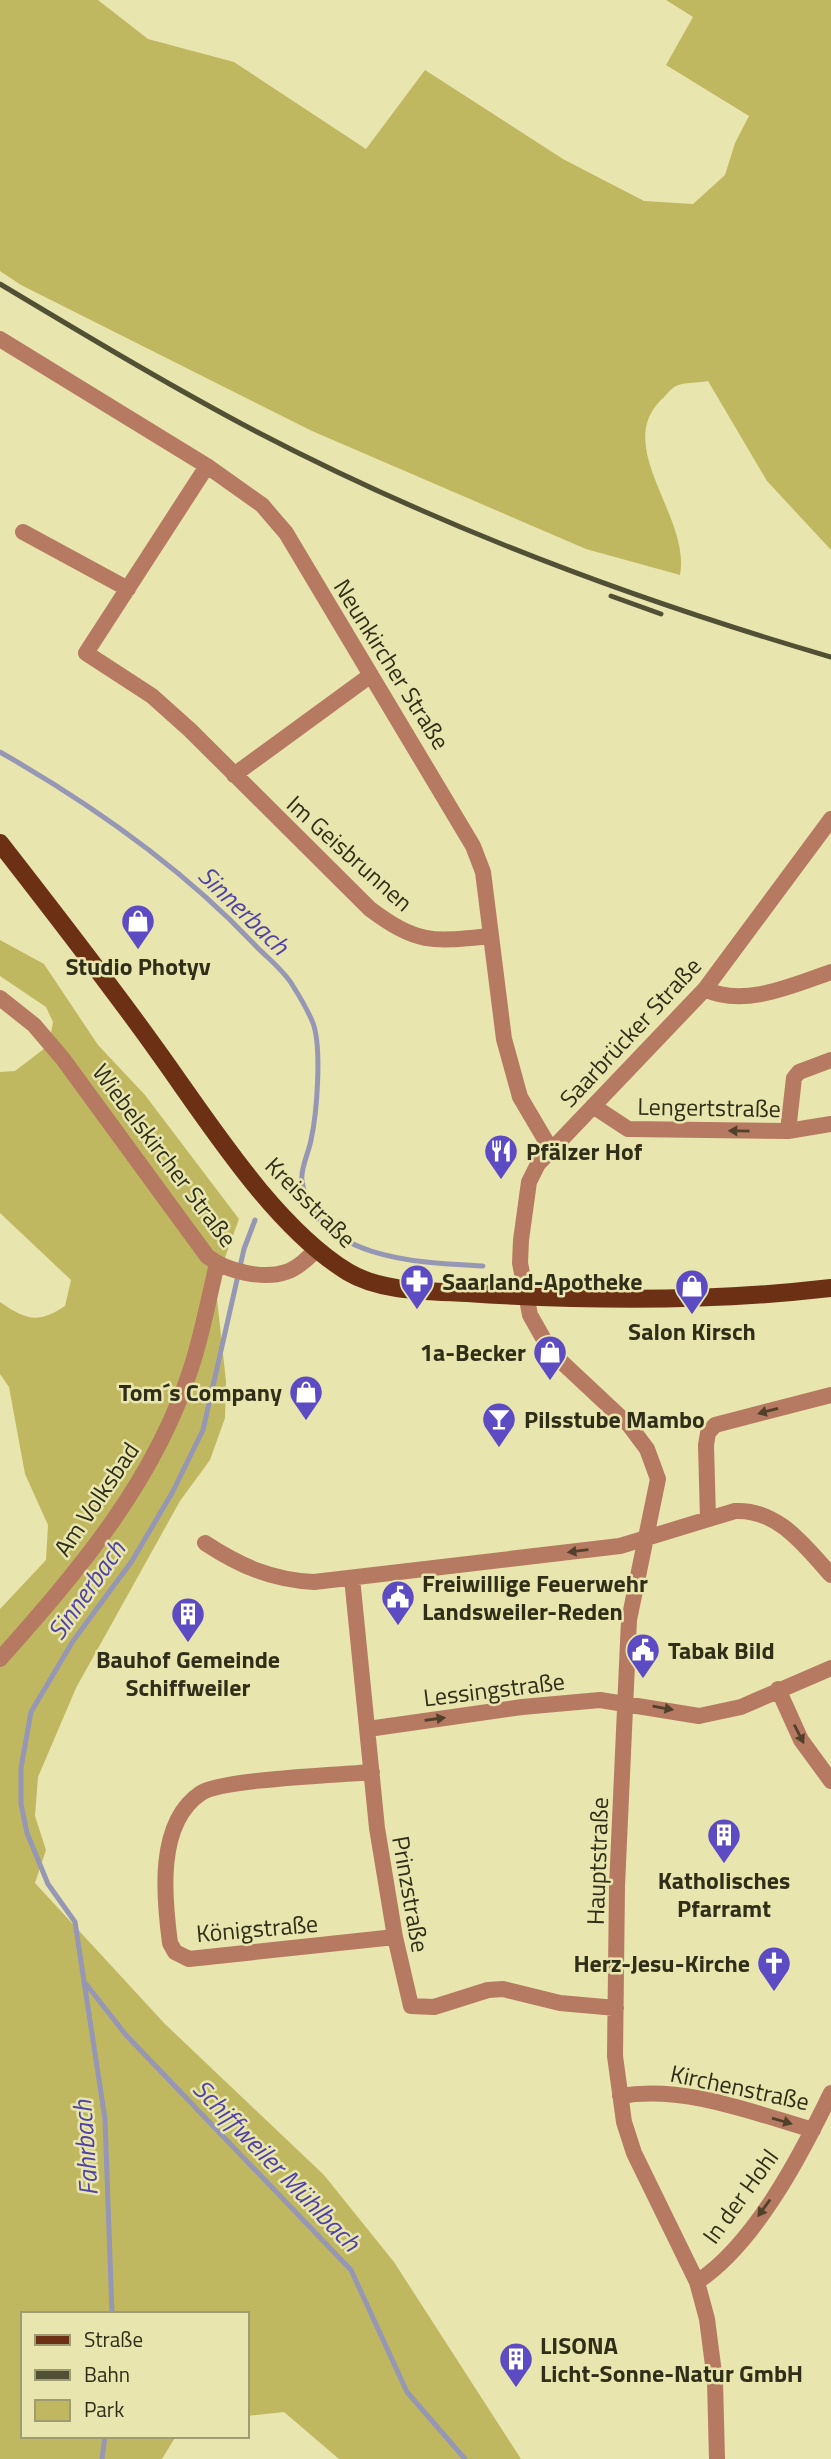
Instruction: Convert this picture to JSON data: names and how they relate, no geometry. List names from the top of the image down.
{
  "streets": {
    "main road": ["Kreisstraße"],
    "street": [
      "Neunkircher Straße",
      "Im Geisbrunnen",
      "Saarbrücker Straße",
      "Lengertstraße",
      "Wiebelskircher Straße",
      "Am Volksbad",
      "Lessingstraße",
      "Hauptstraße",
      "Prinzstraße",
      "Königstraße",
      "Kirchenstraße",
      "In der Hohl"
    ]
  },
  "crossings": [
    ["Neunkircher Straße", "Im Geisbrunnen"],
    ["Neunkircher Straße", "Saarbrücker Straße"],
    ["Saarbrücker Straße", "Lengertstraße"],
    ["Saarbrücker Straße", "Kreisstraße"],
    ["Saarbrücker Straße", "Hauptstraße"],
    ["Wiebelskircher Straße", "Kreisstraße"],
    ["Wiebelskircher Straße", "Am Volksbad"],
    ["Kreisstraße", "Hauptstraße"],
    ["Lessingstraße", "Hauptstraße"],
    ["Lessingstraße", "Prinzstraße"],
    ["Hauptstraße", "Prinzstraße"],
    ["Hauptstraße", "Kirchenstraße"],
    ["Hauptstraße", "In der Hohl"],
    ["Prinzstraße", "Königstraße"],
    ["Kirchenstraße", "In der Hohl"]
  ],
  "one_way": ["Lessingstraße", "Kirchenstraße", "In der Hohl"],
  "water": ["Sinnerbach", "Fahrbach", "Schiffweiler Mühlbach"],
  "places": {
    "shop": [
      "Studio Photyv",
      "Salon Kirsch",
      "1a-Becker",
      "Tom´s Company"
    ],
    "restaurant": ["Pfälzer Hof"],
    "pharmacy": ["Saarland-Apotheke"],
    "bar": ["Pilsstube Mambo"],
    "public building": ["Freiwillige Feuerwehr Landsweiler-Reden", "Tabak Bild"],
    "building": ["Bauhof Gemeinde Schiffweiler", "Katholisches Pfarramt", "LISONA Licht-Sonne-Natur GmbH"],
    "church": ["Herz-Jesu-Kirche"]
  },
  "legend": ["Straße", "Bahn", "Park"]
}
